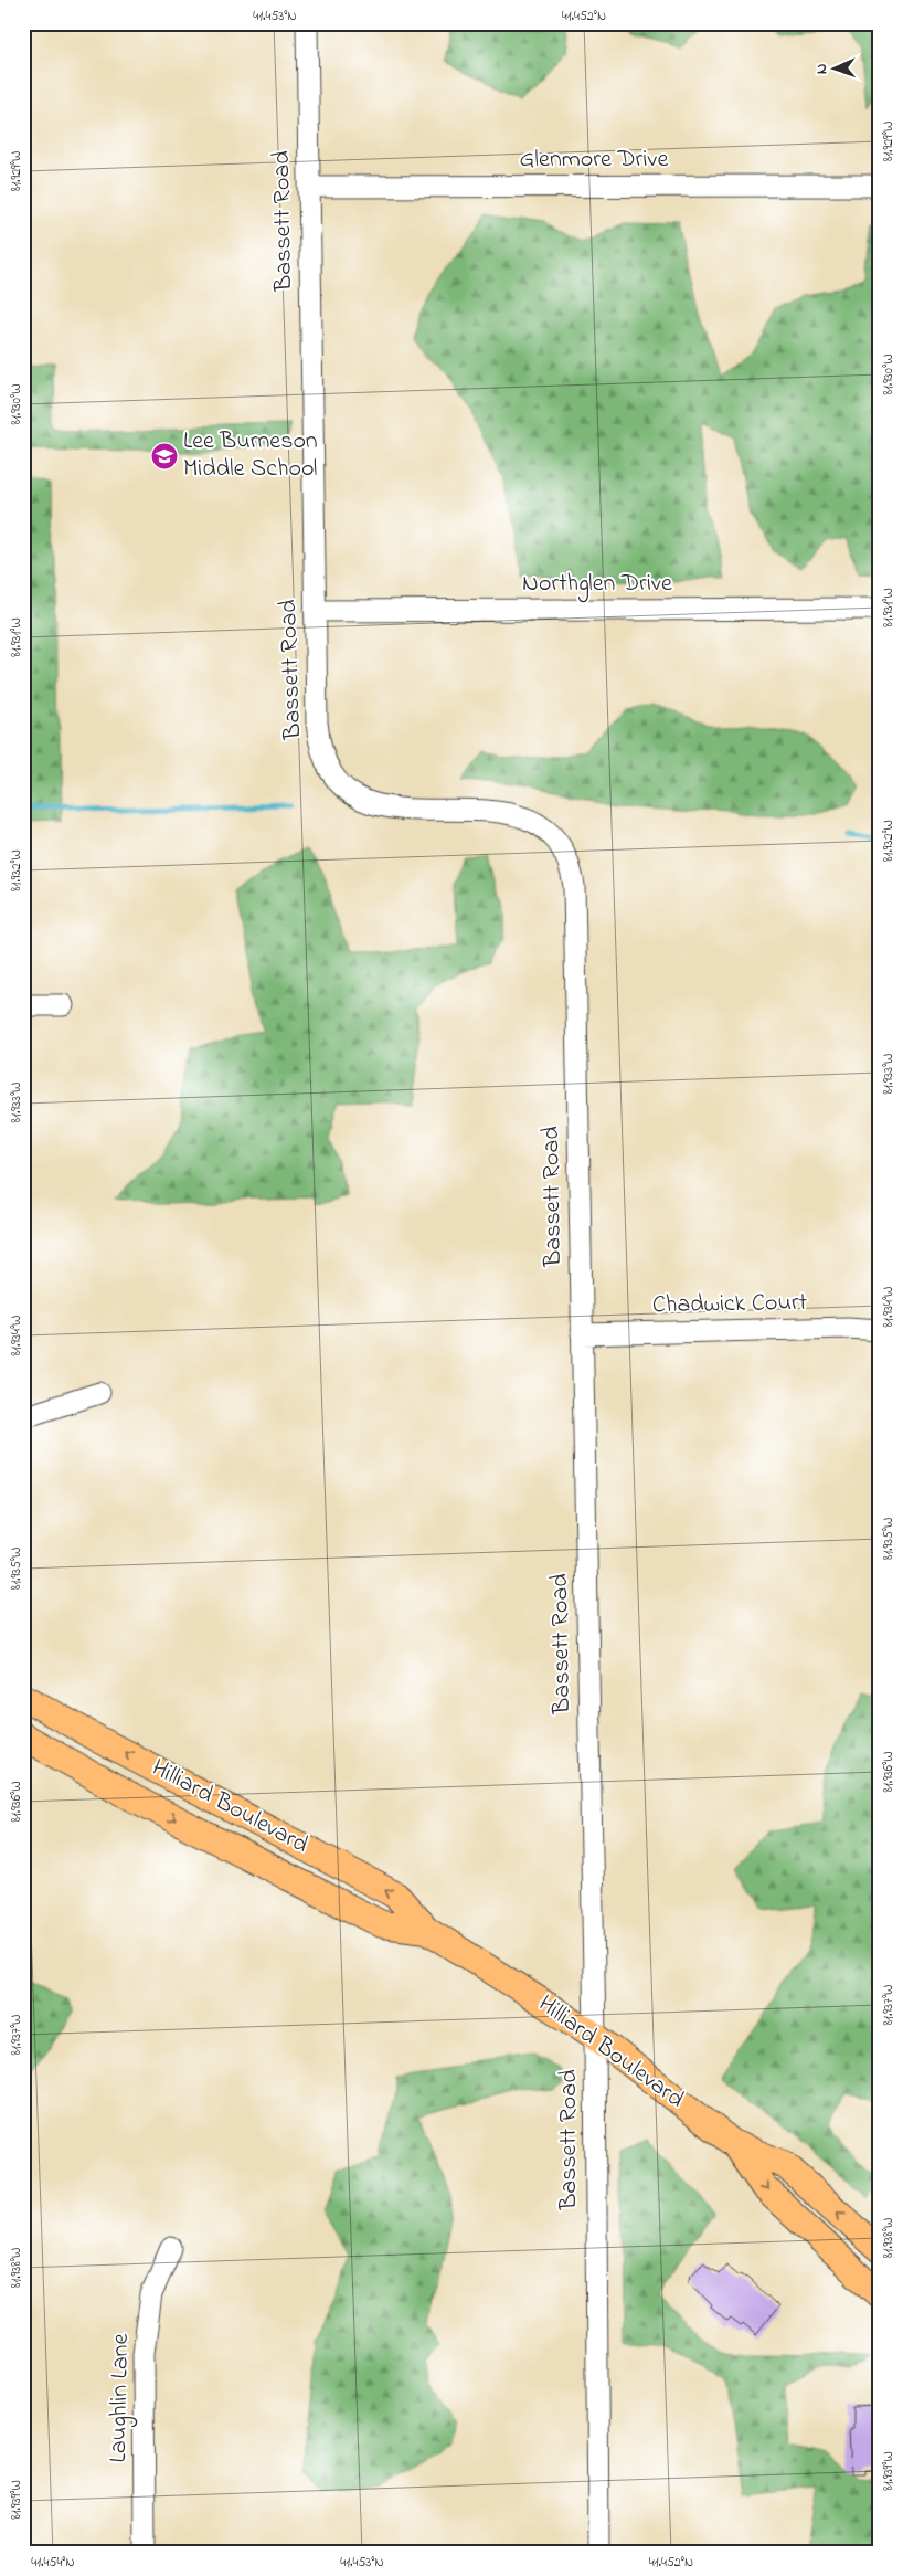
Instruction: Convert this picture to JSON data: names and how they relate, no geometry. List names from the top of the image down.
{
  "streets": {
    "main road": ["Hilliard Boulevard"],
    "street": [
      "Glenmore Drive",
      "Bassett Road",
      "Northglen Drive",
      "Chadwick Court",
      "Laughlin Lane"
    ]
  },
  "crossings": [
    ["Glenmore Drive", "Bassett Road"],
    ["Bassett Road", "Northglen Drive"],
    ["Bassett Road", "Chadwick Court"],
    ["Bassett Road", "Hilliard Boulevard"]
  ],
  "places": {
    "school or university": ["Lee Burneson Middle School"]
  },
  "north": "left",
  "coordinates": [
    "41.453°N",
    "41.452°N",
    "81.929°W",
    "81.930°W",
    "81.931°W",
    "81.932°W",
    "81.933°W",
    "81.934°W",
    "81.935°W",
    "81.936°W",
    "81.937°W",
    "81.938°W",
    "81.939°W",
    "41.454°N"
  ]
}
